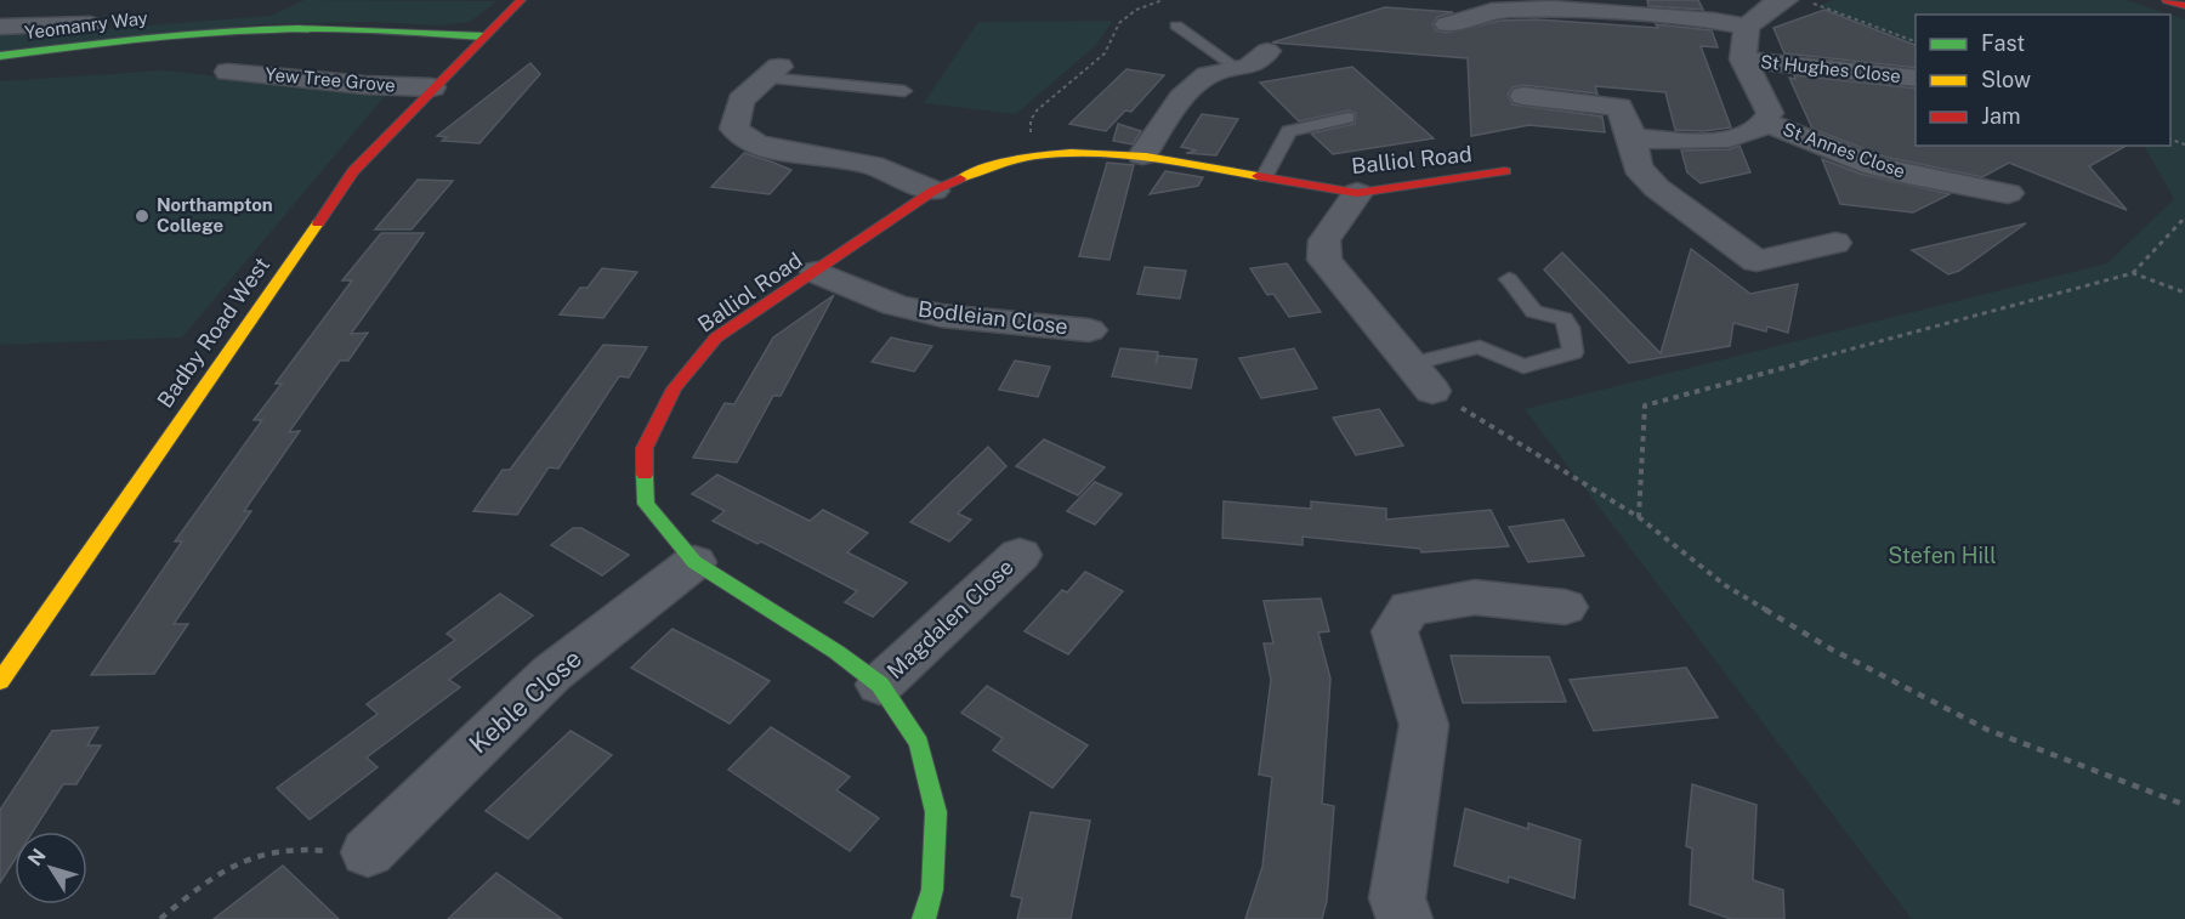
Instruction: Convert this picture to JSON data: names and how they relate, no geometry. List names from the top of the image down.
{
  "streets": {
    "street": [
      "Yeomanry Way",
      "St Hughes Close",
      "Yew Tree Grove",
      "St Annes Close",
      "Balliol Road",
      "Bodleian Close",
      "Badby Road West",
      "Magdalen Close",
      "Keble Close"
    ]
  },
  "crossings": [
    ["Yeomanry Way", "Badby Road West"],
    ["Yew Tree Grove", "Badby Road West"],
    ["Balliol Road", "Bodleian Close"],
    ["Balliol Road", "Magdalen Close"],
    ["Balliol Road", "Keble Close"]
  ],
  "parks": ["Stefen Hill"],
  "places": ["Northampton College"],
  "legend": ["Fast", "Slow", "Jam"],
  "north": "top left"
}
